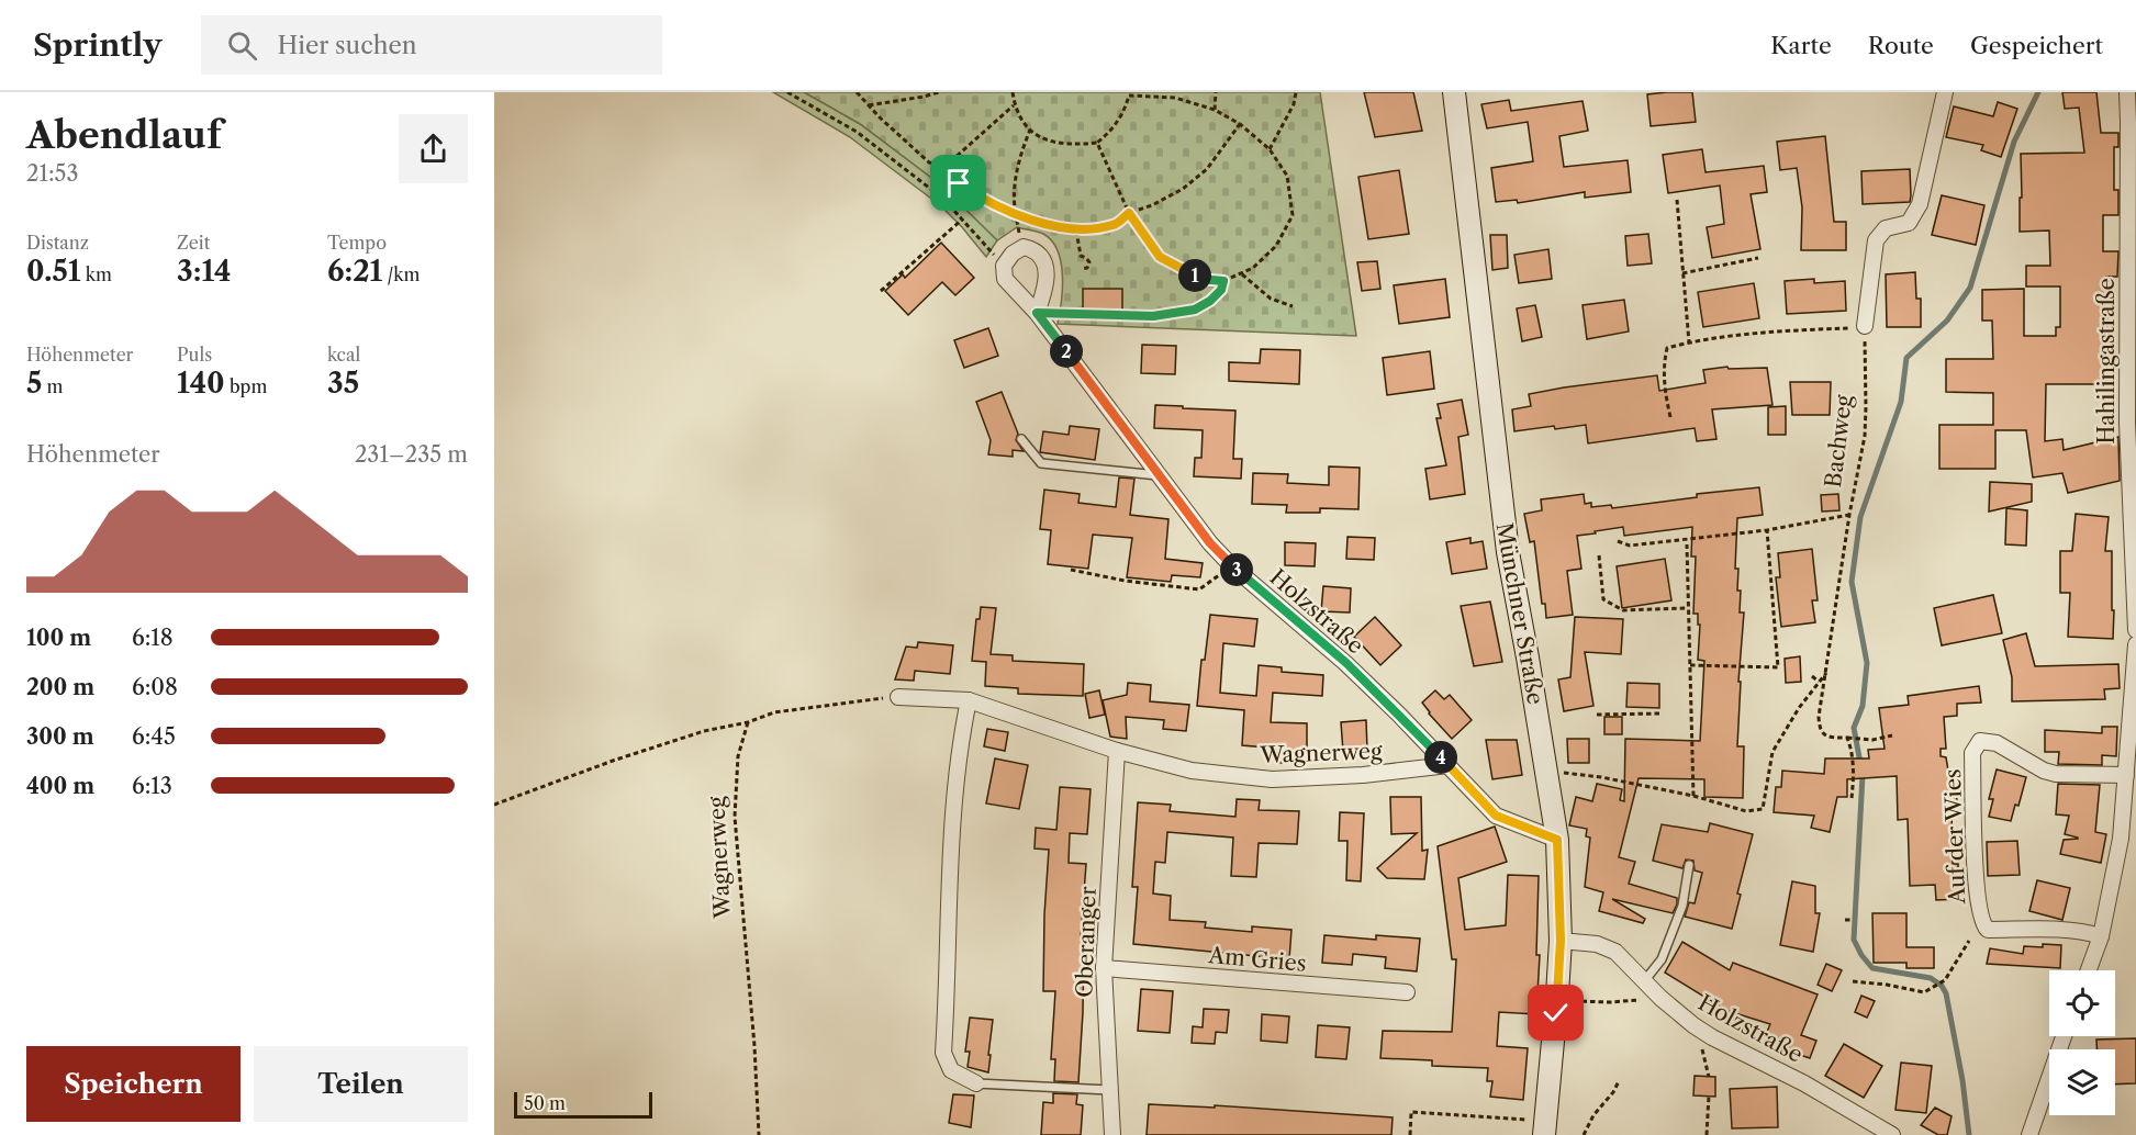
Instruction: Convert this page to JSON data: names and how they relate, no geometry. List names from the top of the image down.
{
  "streets": {
    "main road": ["Münchner Straße"],
    "street": [
      "Hahilingastraße",
      "Holzstraße",
      "Wagnerweg",
      "Auf der Wies",
      "Oberanger",
      "Am Gries"
    ],
    "path": ["Bachweg"]
  },
  "crossings": [
    ["Holzstraße", "Münchner Straße"],
    ["Holzstraße", "Wagnerweg"],
    ["Wagnerweg", "Oberanger"],
    ["Oberanger", "Am Gries"]
  ],
  "scale_bar": "50 m",
  "page": {
    "header": "Sprintly",
    "search": "Hier suchen",
    "nav": ["Karte", "Route", "Gespeichert"],
    "heading": ["Abendlauf", "21:53"],
    "stats": [
      ["Distanz", "0.51 km"],
      ["Zeit", "3:14"],
      ["Tempo", "6:21 /km"],
      ["Höhenmeter", "5 m"],
      ["Puls", "140 bpm"],
      ["kcal", "35"]
    ],
    "pins": [
      "1",
      "2",
      "3",
      "4"
    ],
    "chart": ["Höhenmeter", "231–235 m"],
    "list": [
      {
        "name": "100 m",
        "note": "6:18"
      },
      {
        "name": "200 m",
        "note": "6:08"
      },
      {
        "name": "300 m",
        "note": "6:45"
      },
      {
        "name": "400 m",
        "note": "6:13"
      }
    ],
    "buttons": ["Speichern", "Teilen"],
    "scale": "50 m"
  }
}
